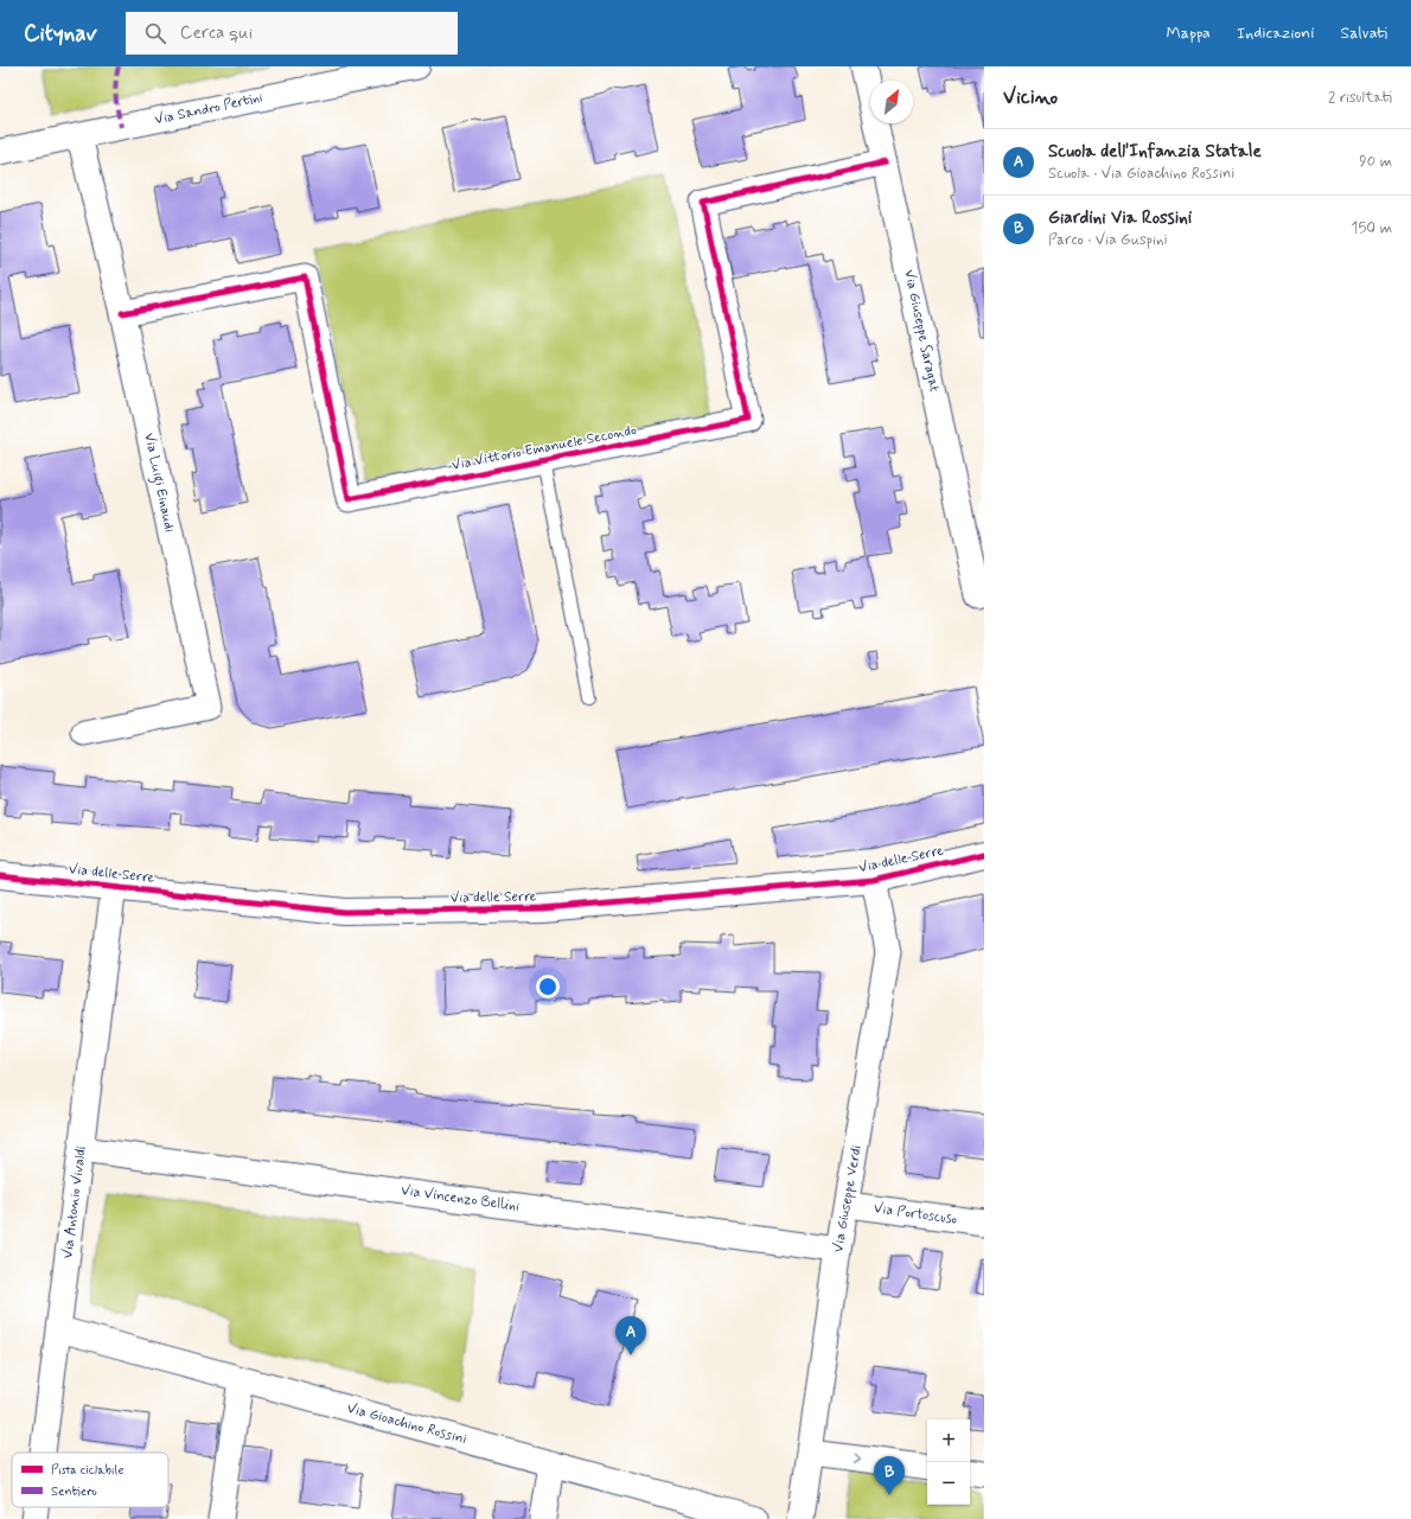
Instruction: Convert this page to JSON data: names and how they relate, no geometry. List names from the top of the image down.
{
  "streets": {
    "street": [
      "Via Sandro Pertini",
      "Via Giuseppe Saragat",
      "Via Vittorio Emanuele Secondo",
      "Via Luigi Einaudi",
      "Via delle Serre",
      "Via Vincenzo Bellini",
      "Via Giuseppe Verdi",
      "Via Antonio Vivaldi",
      "Via Portoscuso",
      "Via Gioachino Rossini"
    ]
  },
  "crossings": [
    ["Via Sandro Pertini", "Via Luigi Einaudi"],
    ["Via Giuseppe Saragat", "Via Vittorio Emanuele Secondo"],
    ["Via Vittorio Emanuele Secondo", "Via Luigi Einaudi"],
    ["Via delle Serre", "Via Giuseppe Verdi"],
    ["Via delle Serre", "Via Antonio Vivaldi"],
    ["Via Vincenzo Bellini", "Via Giuseppe Verdi"],
    ["Via Vincenzo Bellini", "Via Antonio Vivaldi"],
    ["Via Giuseppe Verdi", "Via Portoscuso"],
    ["Via Antonio Vivaldi", "Via Gioachino Rossini"]
  ],
  "legend": ["Pista ciclabile", "Sentiero"],
  "north": "top right",
  "page": {
    "header": "Citynav",
    "search": "Cerca qui",
    "nav": ["Mappa", "Indicazioni", "Salvati"],
    "heading": ["Vicino", "2 risultati"],
    "list": [
      {
        "mark": "A",
        "name": "Scuola dell'Infanzia Statale",
        "note": "Scuola · Via Gioachino Rossini",
        "value": "90 m"
      },
      {
        "mark": "B",
        "name": "Giardini Via Rossini",
        "note": "Parco · Via Guspini",
        "value": "150 m"
      }
    ],
    "pins": ["A", "B"],
    "map_buttons": ["+", "−"]
  }
}
